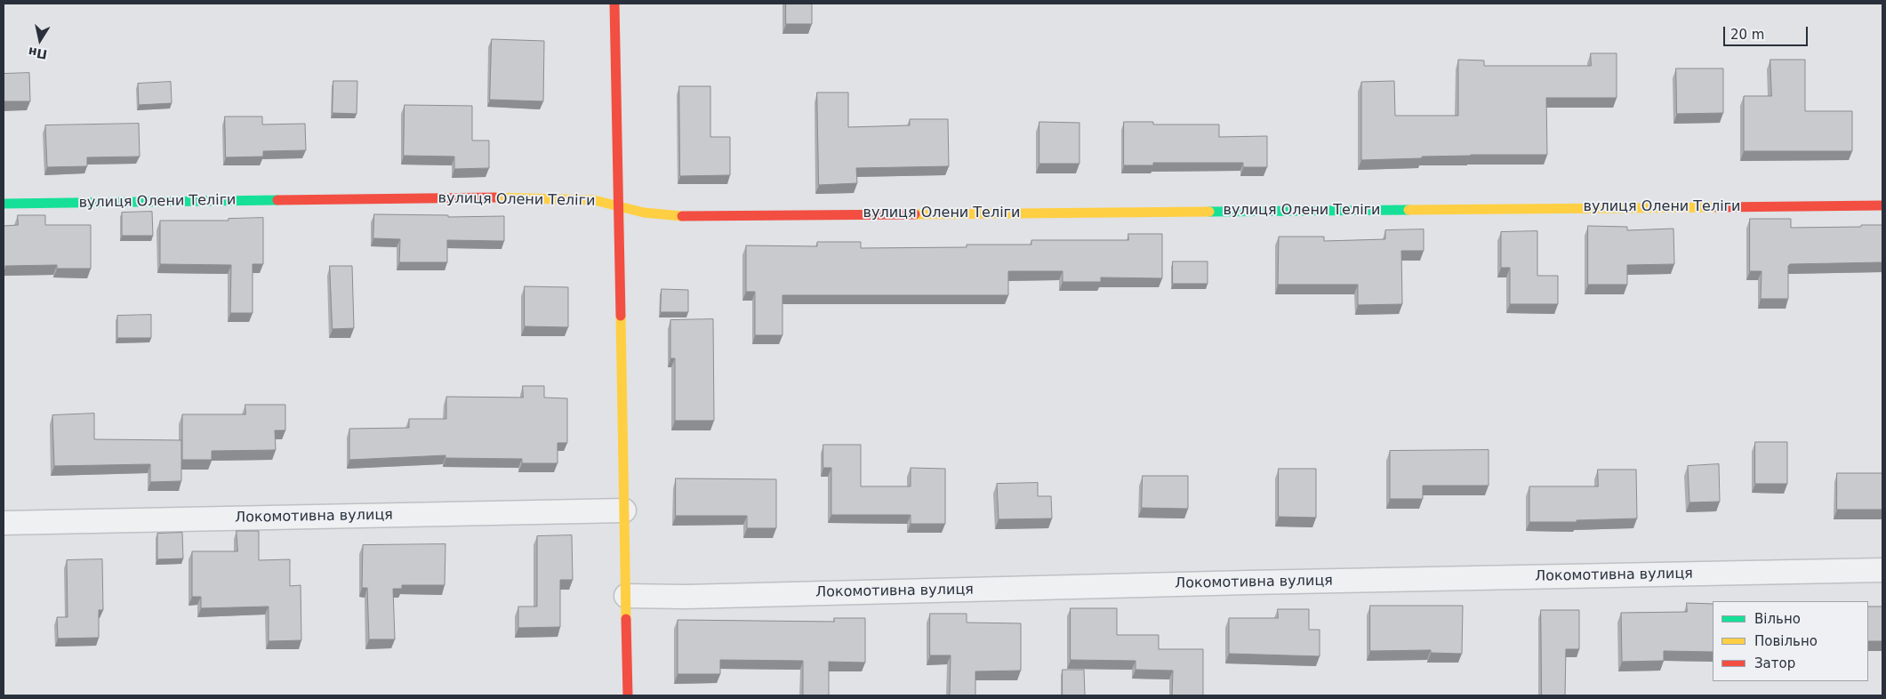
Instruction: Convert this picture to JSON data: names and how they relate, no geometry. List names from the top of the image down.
{
  "streets": {
    "street": ["вулиця Олени Теліги", "Локомотивна вулиця"]
  },
  "legend": ["Вільно", "Повільно", "Затор"],
  "scale_bar": "20 m",
  "north": "bottom"
}
